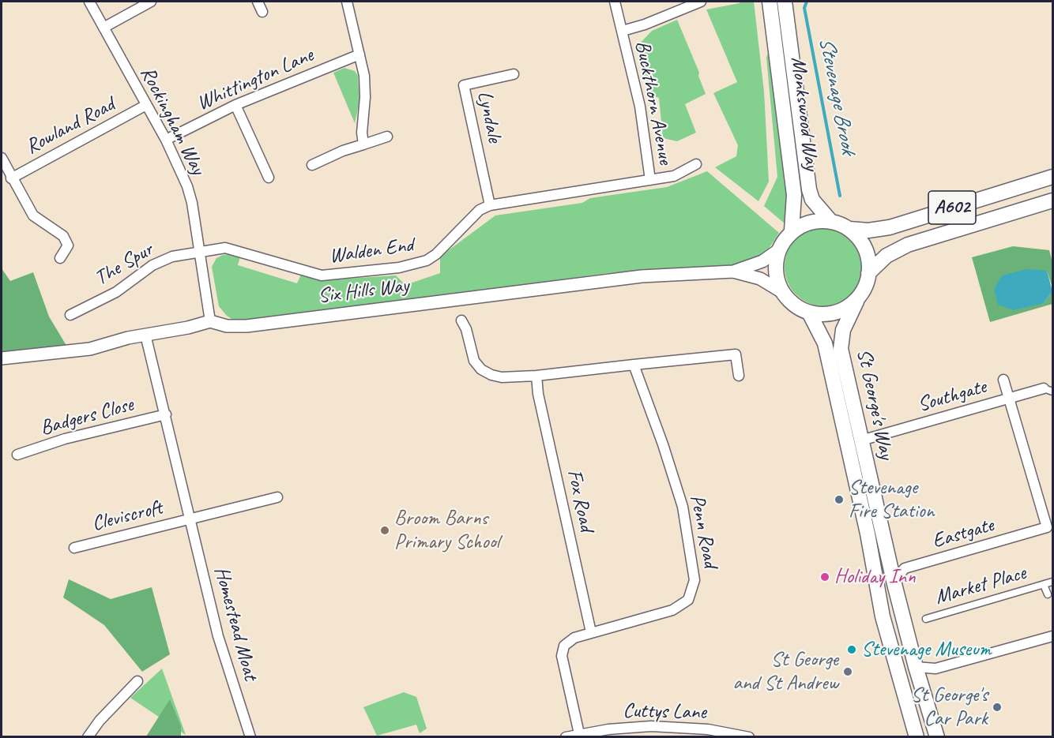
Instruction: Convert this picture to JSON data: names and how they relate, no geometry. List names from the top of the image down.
{
  "streets": {
    "main road": ["Monkswood Way", "A602", "St George's Way"],
    "street": [
      "Whittington Lane",
      "Buckthorn Avenue",
      "Lyndale",
      "Rockingham Way",
      "Rowland Road",
      "Walden End",
      "The Spur",
      "Six Hills Way",
      "Southgate",
      "Badgers Close",
      "Fox Road",
      "Cleviscroft",
      "Penn Road",
      "Eastgate",
      "Market Place",
      "Homestead Moat",
      "Cuttys Lane"
    ]
  },
  "crossings": [
    ["Whittington Lane", "Rockingham Way"],
    ["Buckthorn Avenue", "Walden End"],
    ["Monkswood Way", "A602"],
    ["Monkswood Way", "Six Hills Way"],
    ["Monkswood Way", "St George's Way"],
    ["Lyndale", "Walden End"],
    ["Rockingham Way", "Rowland Road"],
    ["Rockingham Way", "Walden End"],
    ["Rockingham Way", "The Spur"],
    ["Rockingham Way", "Six Hills Way"],
    ["A602", "Six Hills Way"],
    ["A602", "St George's Way"],
    ["Walden End", "The Spur"],
    ["Six Hills Way", "St George's Way"],
    ["Six Hills Way", "Homestead Moat"],
    ["Southgate", "St George's Way"],
    ["Southgate", "Eastgate"],
    ["St George's Way", "Eastgate"],
    ["Badgers Close", "Homestead Moat"],
    ["Fox Road", "Penn Road"],
    ["Cleviscroft", "Homestead Moat"],
    ["Penn Road", "Cuttys Lane"]
  ],
  "water": ["Stevenage Brook"],
  "places": [
    "Stevenage Fire Station",
    "Broom Barns Primary School",
    "Holiday Inn",
    "Stevenage Museum",
    "St George and St Andrew",
    "St George's Car Park"
  ]
}
